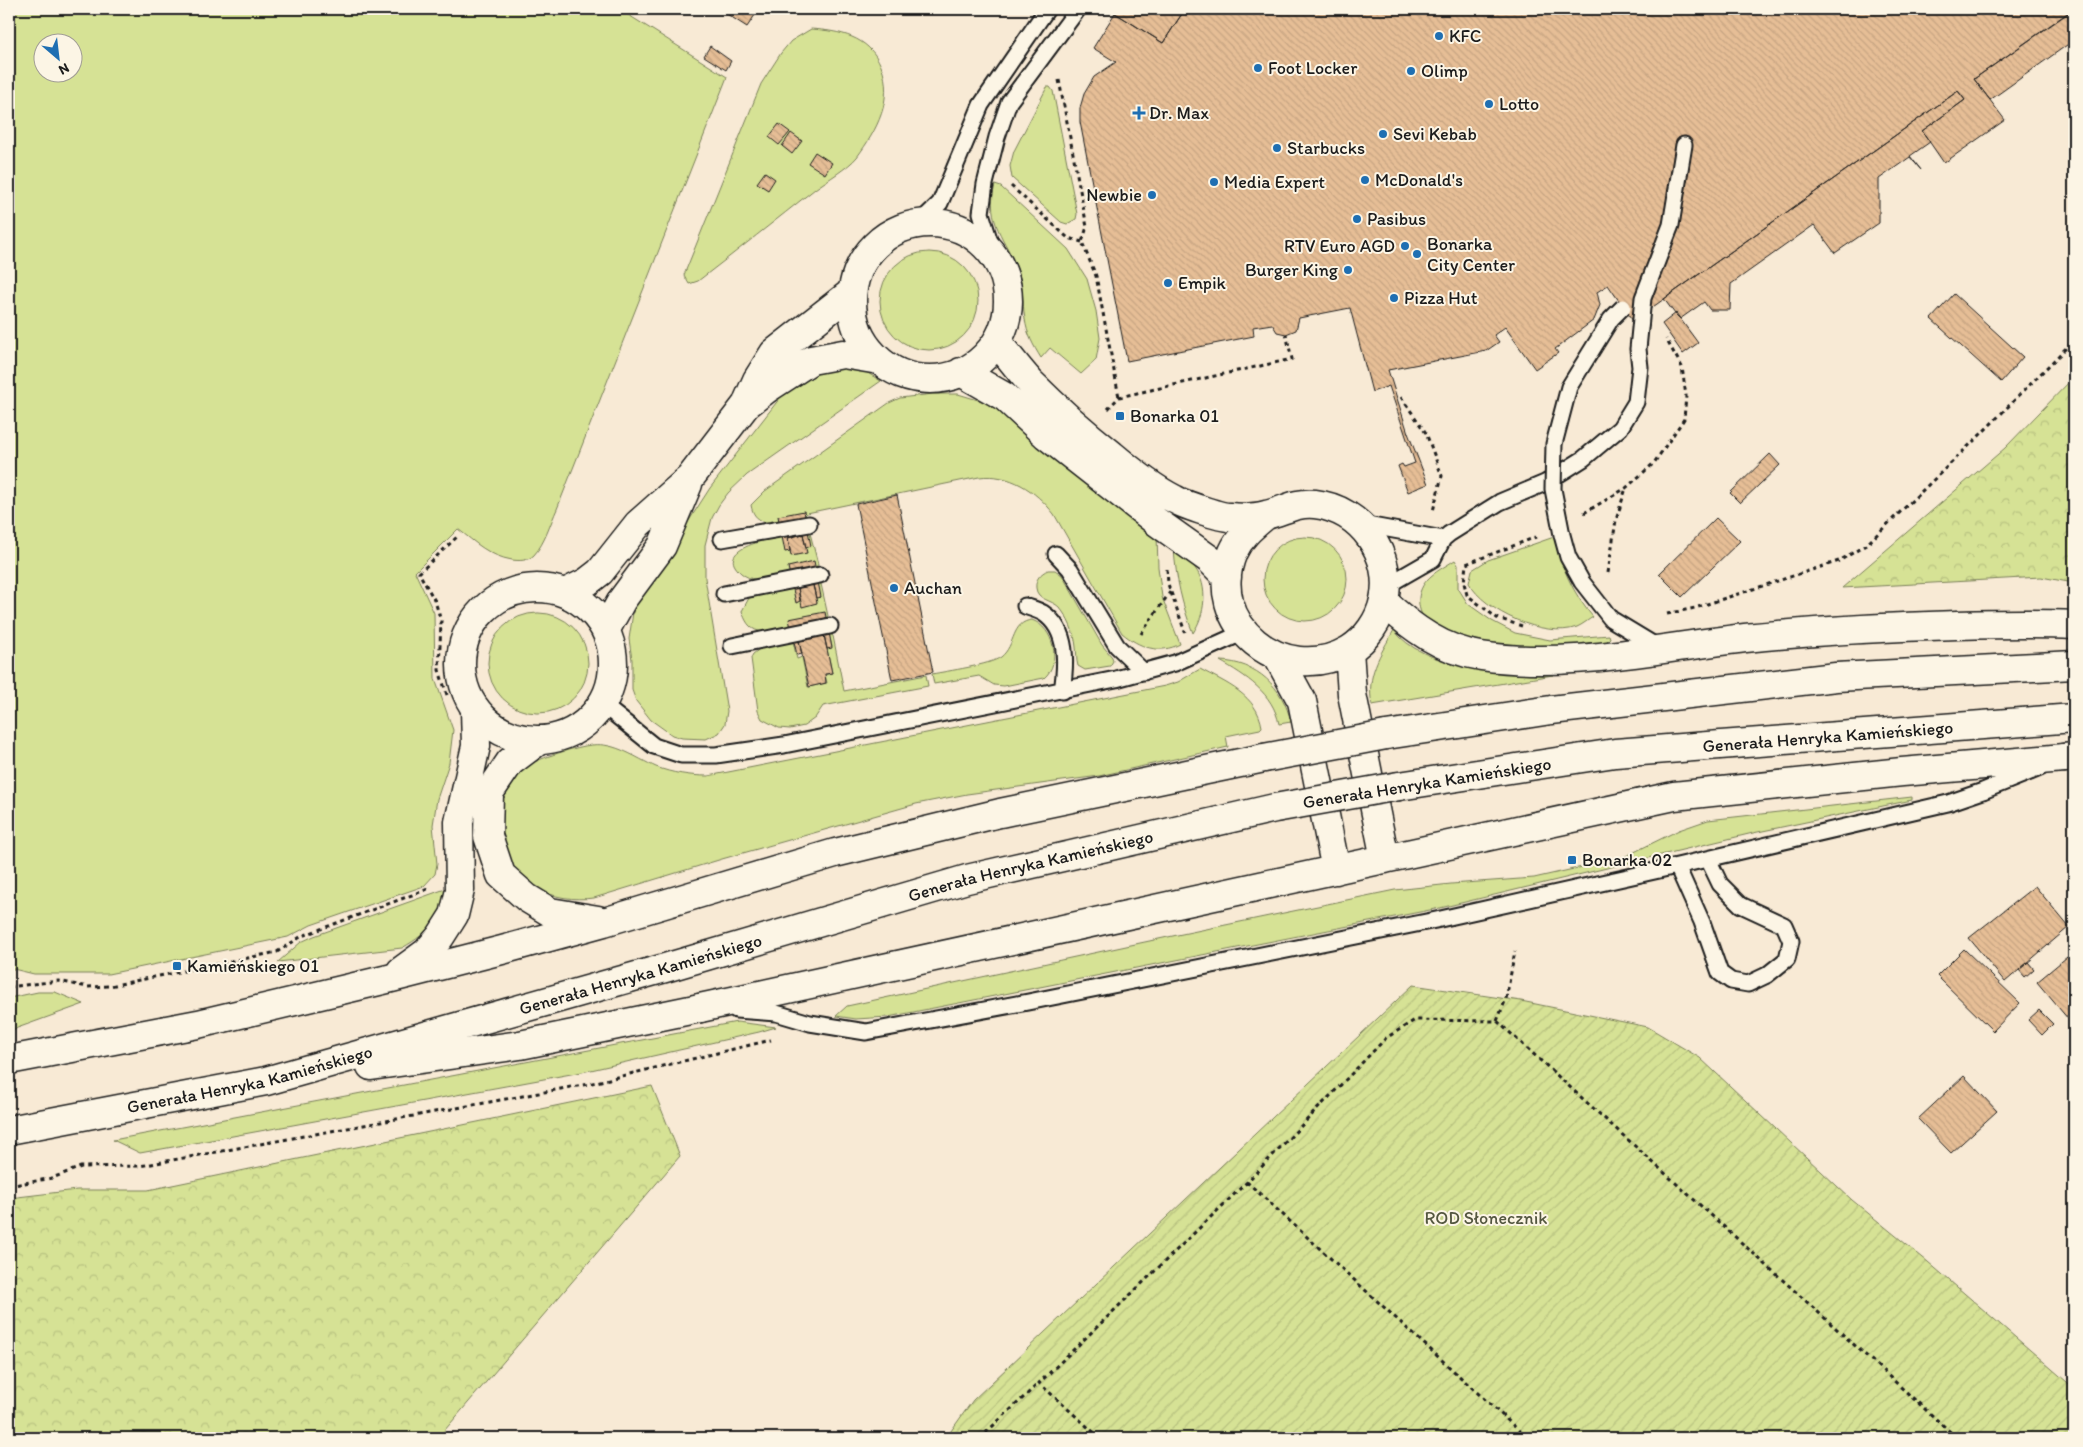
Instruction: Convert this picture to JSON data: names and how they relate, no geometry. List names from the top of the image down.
{
  "streets": {
    "main road": ["Generała Henryka Kamieńskiego"]
  },
  "parks": ["ROD Słonecznik"],
  "places": {
    "other": [
      "KFC",
      "Foot Locker",
      "Olimp",
      "Lotto",
      "Sevi Kebab",
      "Starbucks",
      "McDonald's",
      "Media Expert",
      "Newbie",
      "Pasibus",
      "RTV Euro AGD",
      "Bonarka City Center",
      "Burger King",
      "Empik",
      "Pizza Hut",
      "Auchan"
    ],
    "health": ["Dr. Max"],
    "transit": ["Bonarka 01", "Bonarka 02", "Kamieńskiego 01"]
  },
  "north": "bottom right"
}
